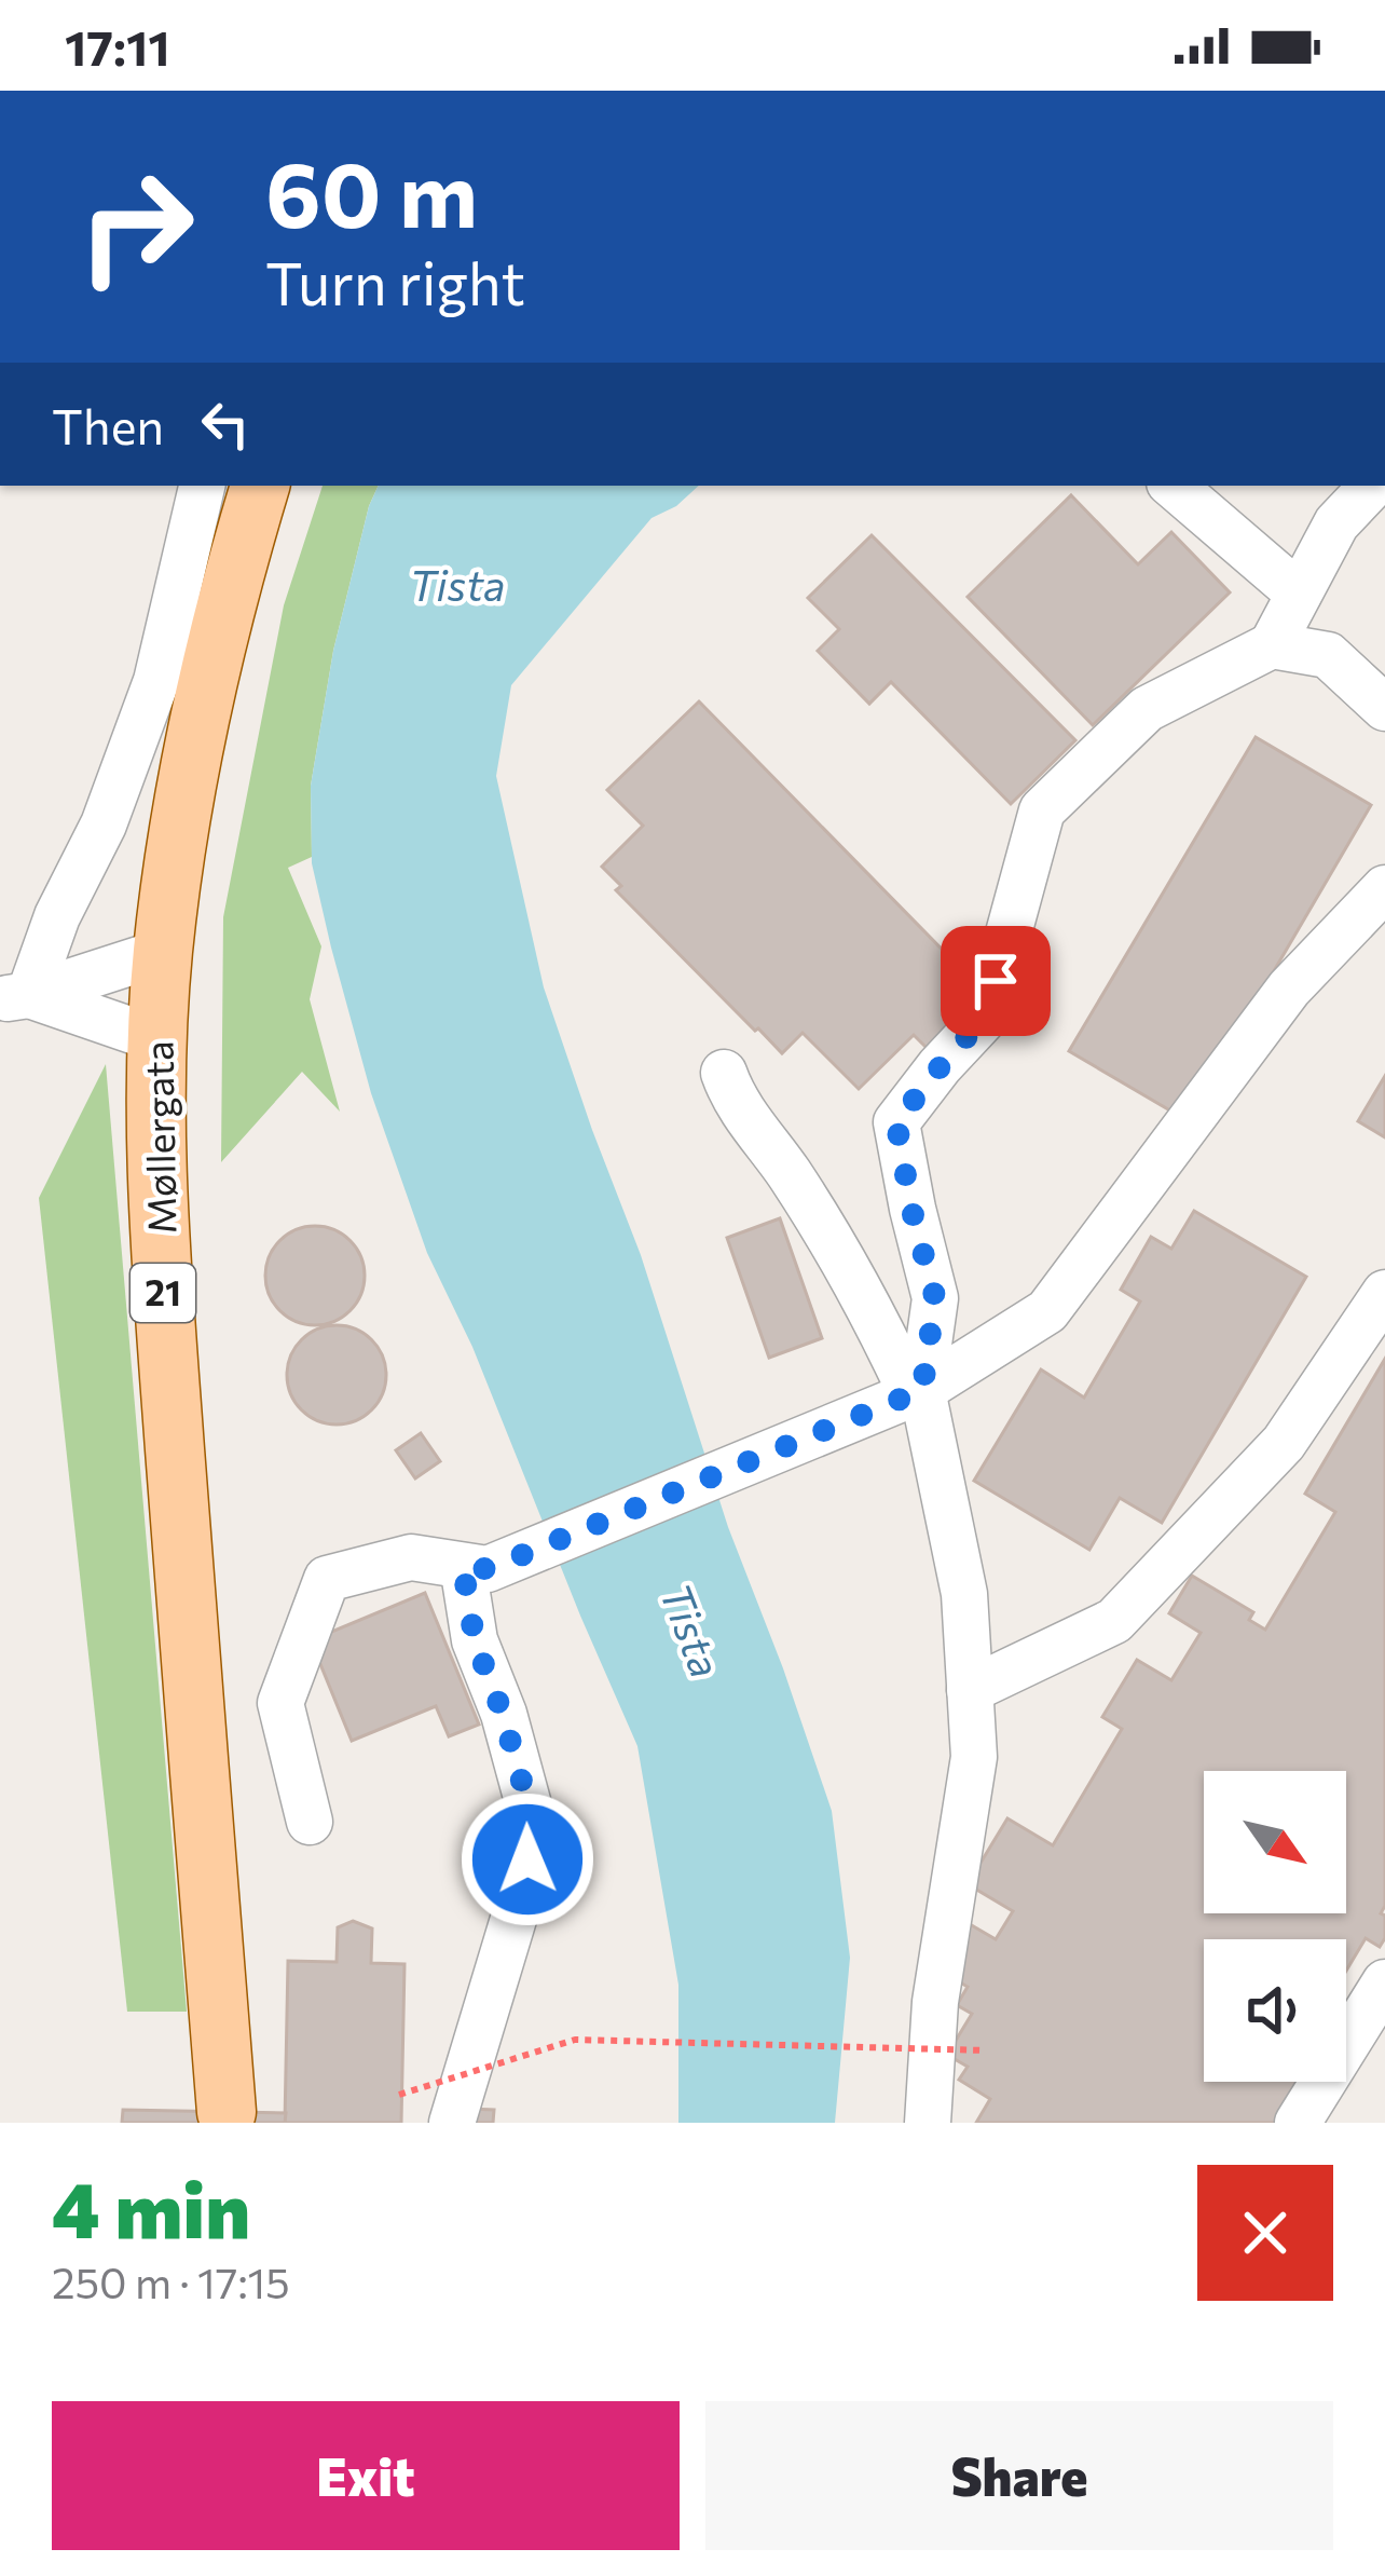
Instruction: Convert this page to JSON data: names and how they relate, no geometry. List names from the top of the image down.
{
  "streets": {
    "main road": ["Møllergata", "21"]
  },
  "water": ["Tista"],
  "north": "bottom right",
  "page": {
    "status": "17:11",
    "turn": ["60 m", "Turn right"],
    "then": "Then",
    "heading": ["4 min", "250 m · 17:15"],
    "buttons": ["Exit", "Share"]
  }
}
